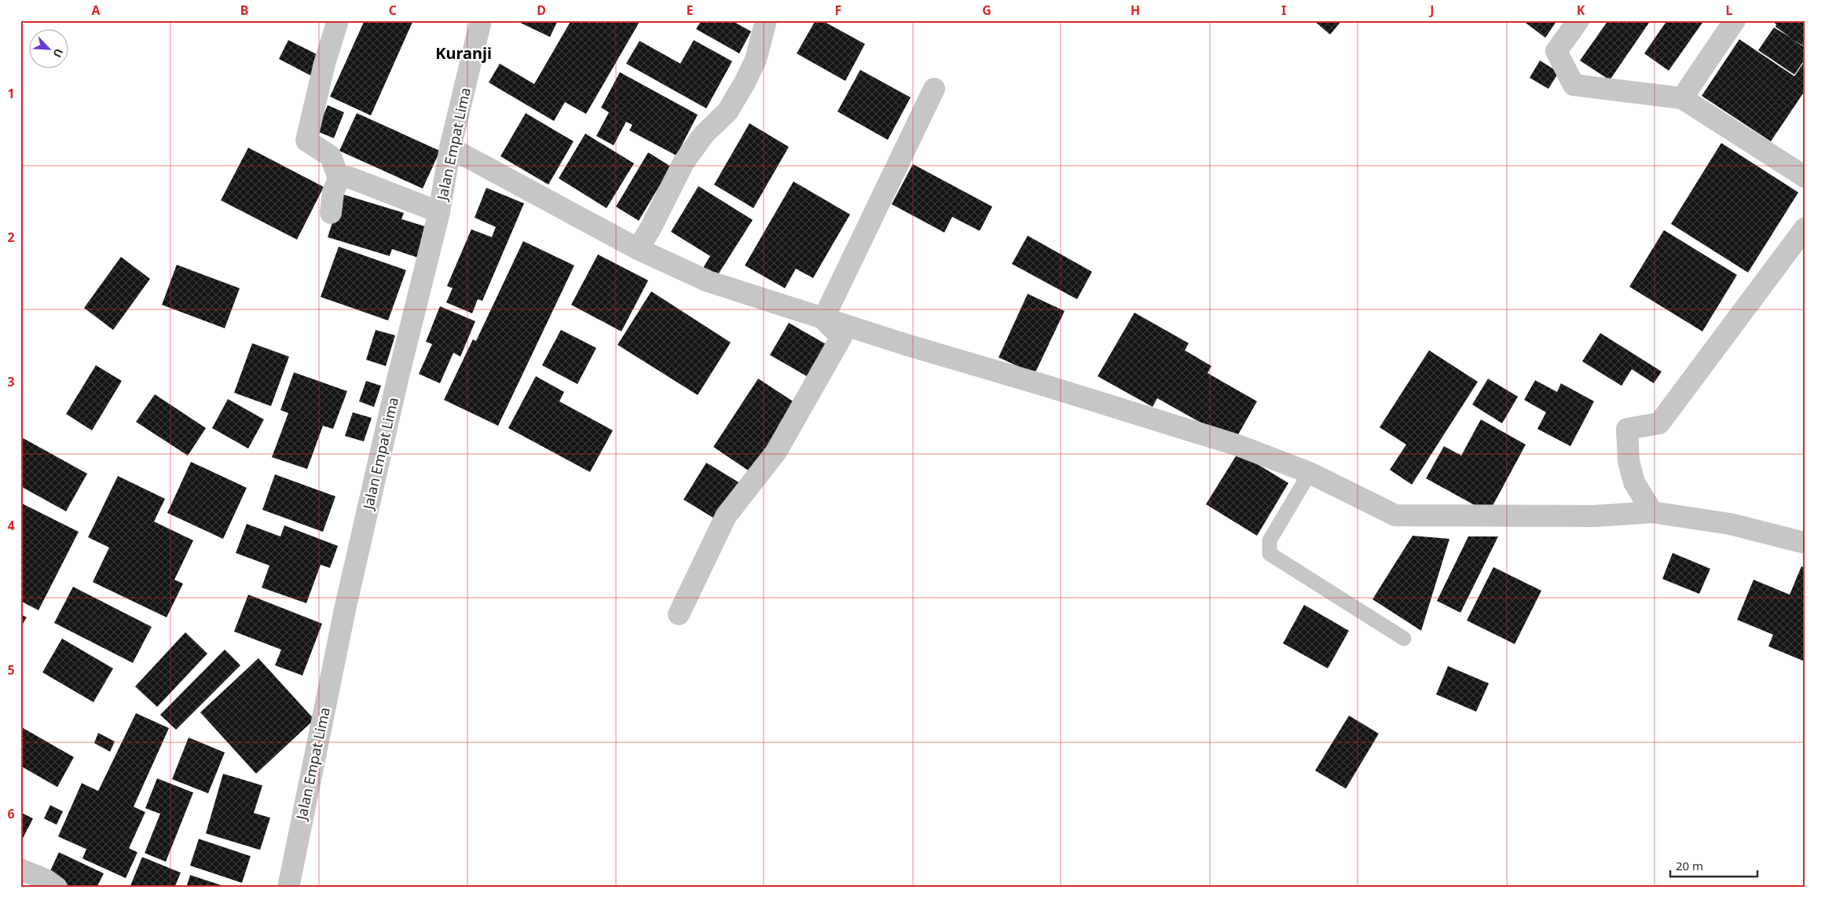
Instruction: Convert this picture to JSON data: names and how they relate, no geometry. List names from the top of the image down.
{
  "streets": {
    "street": ["Jalan Empat Lima"]
  },
  "districts": ["Kuranji"],
  "scale_bar": "20 m",
  "north": "bottom right",
  "grid": {
    "columns": [
      "A",
      "B",
      "C",
      "D",
      "E",
      "F",
      "G",
      "H",
      "I",
      "J",
      "K",
      "L"
    ],
    "rows": [
      "1",
      "2",
      "3",
      "4",
      "5",
      "6"
    ]
  }
}
